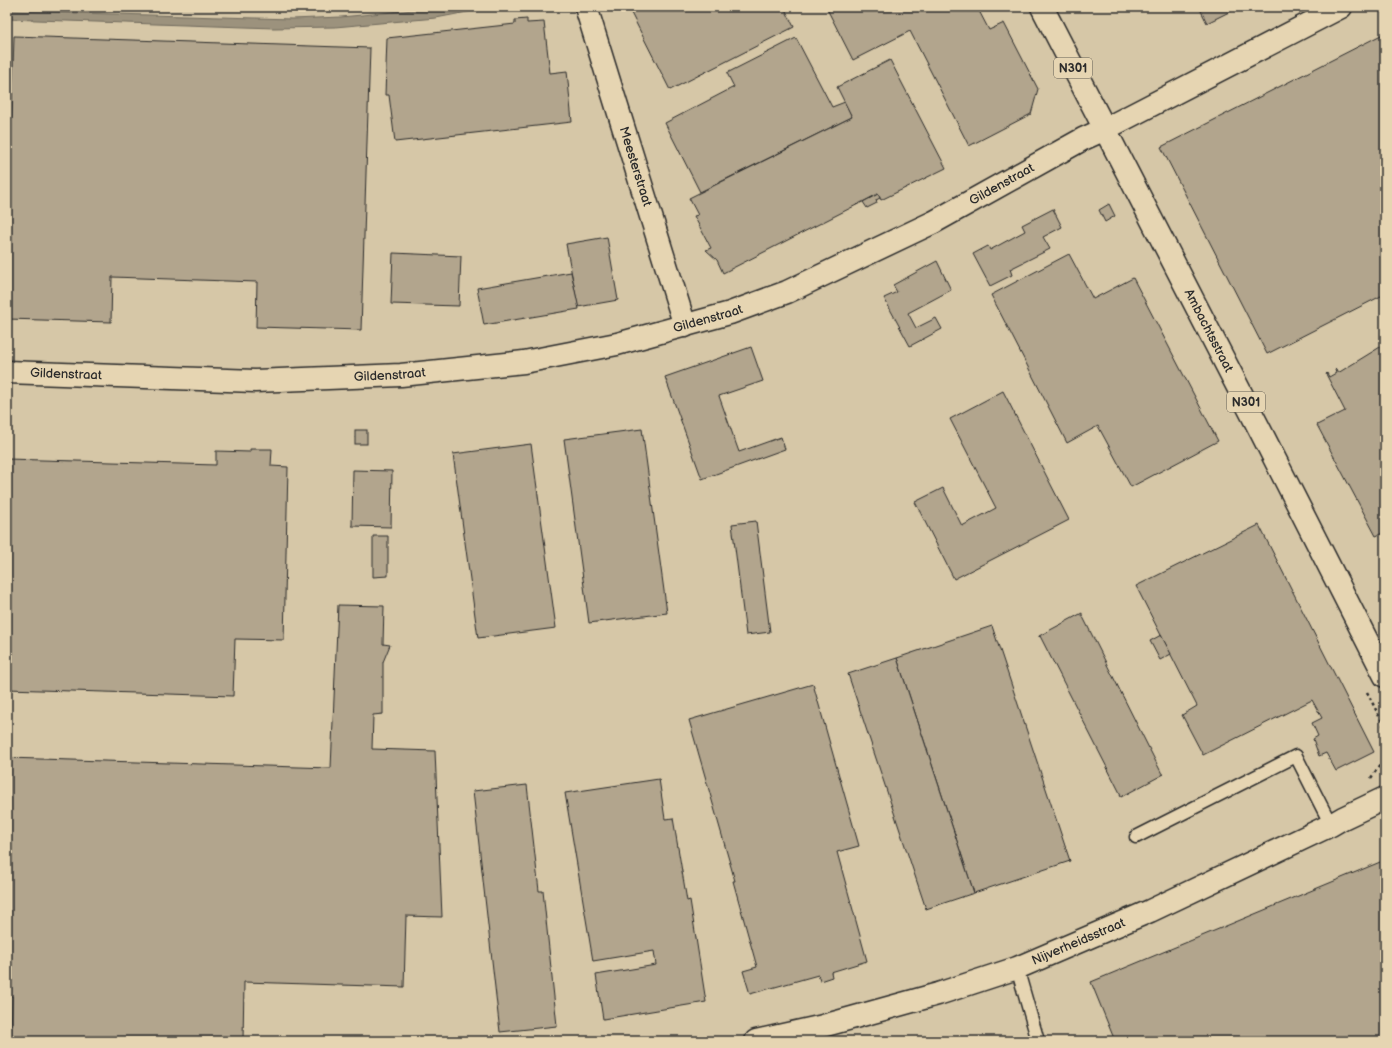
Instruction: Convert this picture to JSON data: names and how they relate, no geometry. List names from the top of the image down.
{
  "streets": {
    "street": [
      "N301",
      "Meesterstraat",
      "Gildenstraat",
      "Ambachtsstraat",
      "Nijverheidsstraat"
    ]
  },
  "crossings": [
    ["Meesterstraat", "Gildenstraat"],
    ["Gildenstraat", "Ambachtsstraat"]
  ]
}
